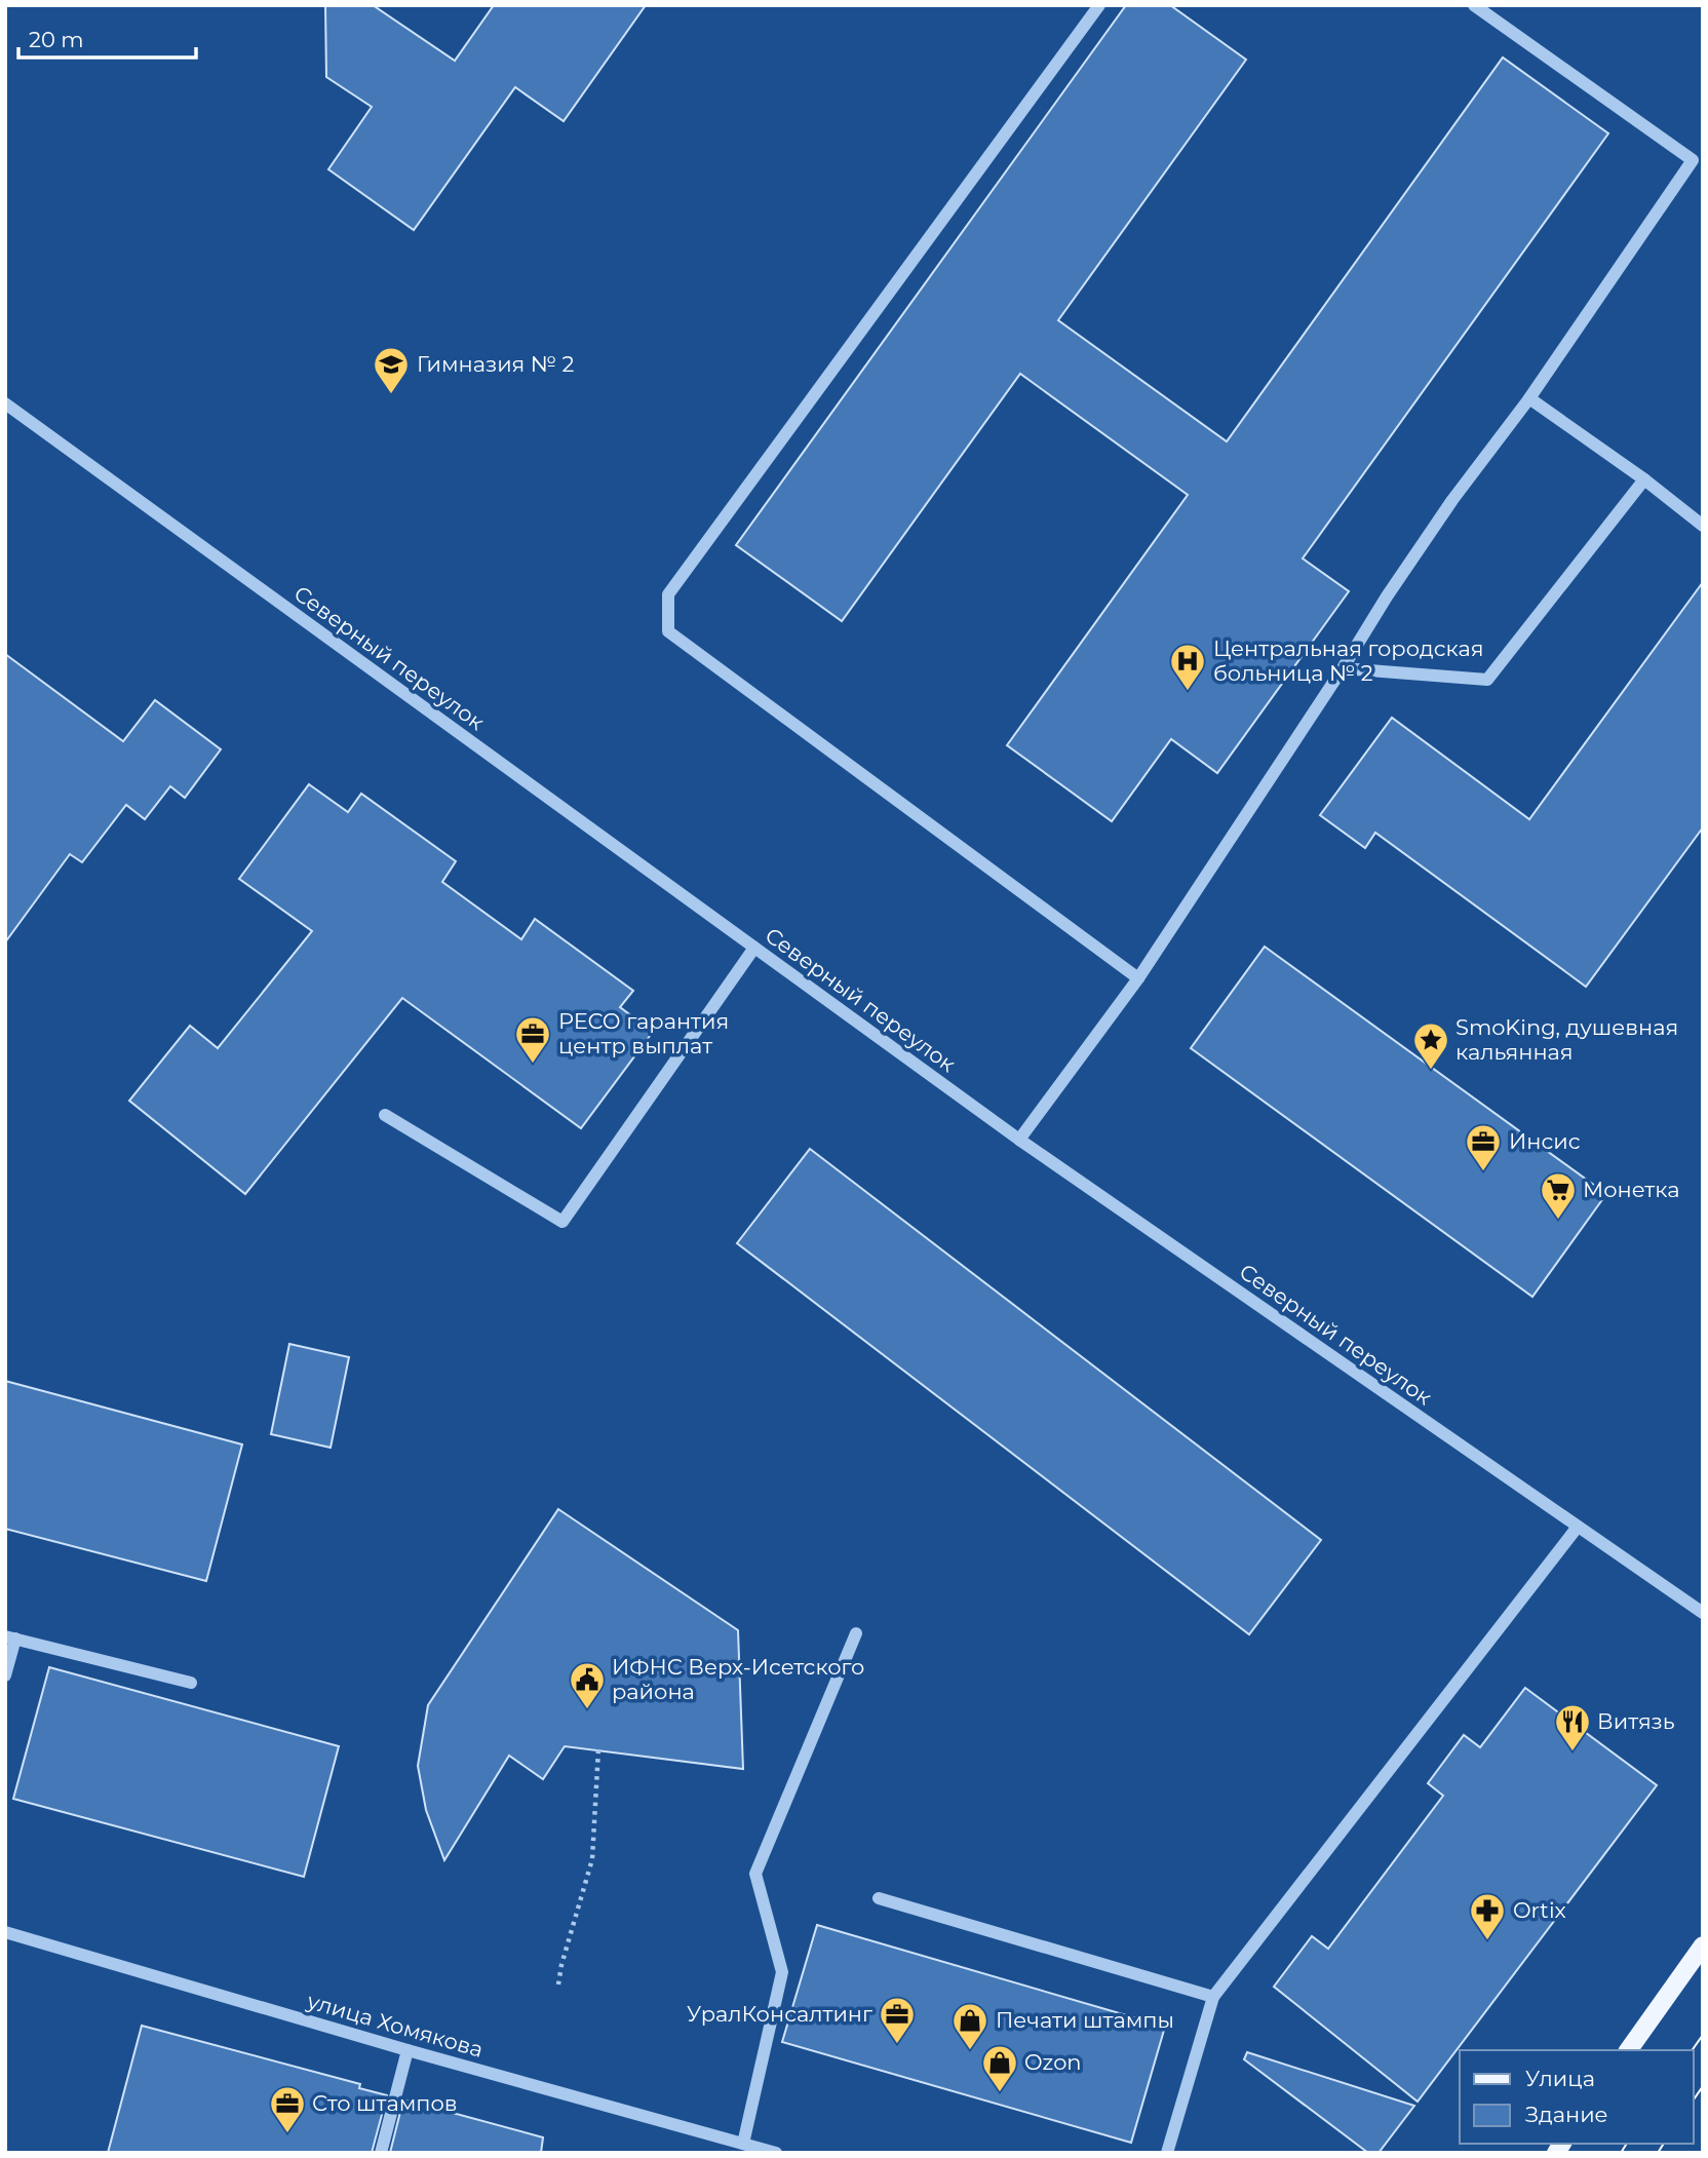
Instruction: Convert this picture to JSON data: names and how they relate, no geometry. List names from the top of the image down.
{
  "streets": {
    "street": ["Северный переулок", "улица Хомякова"]
  },
  "places": {
    "school or university": ["Гимназия № 2"],
    "hospital": ["Центральная городская больница № 2"],
    "office": [
      "РЕСО гарантия центр выплат",
      "Инсис",
      "УралКонсалтинг",
      "Сто штампов"
    ],
    "place": ["SmoKing, душевная кальянная"],
    "supermarket": ["Монетка"],
    "public building": ["ИФНС Верх-Исетского района"],
    "restaurant": ["Витязь"],
    "pharmacy": ["Ortix"],
    "shop": ["Печати штампы", "Ozon"]
  },
  "legend": ["Улица", "Здание"],
  "scale_bar": "20 m"
}
